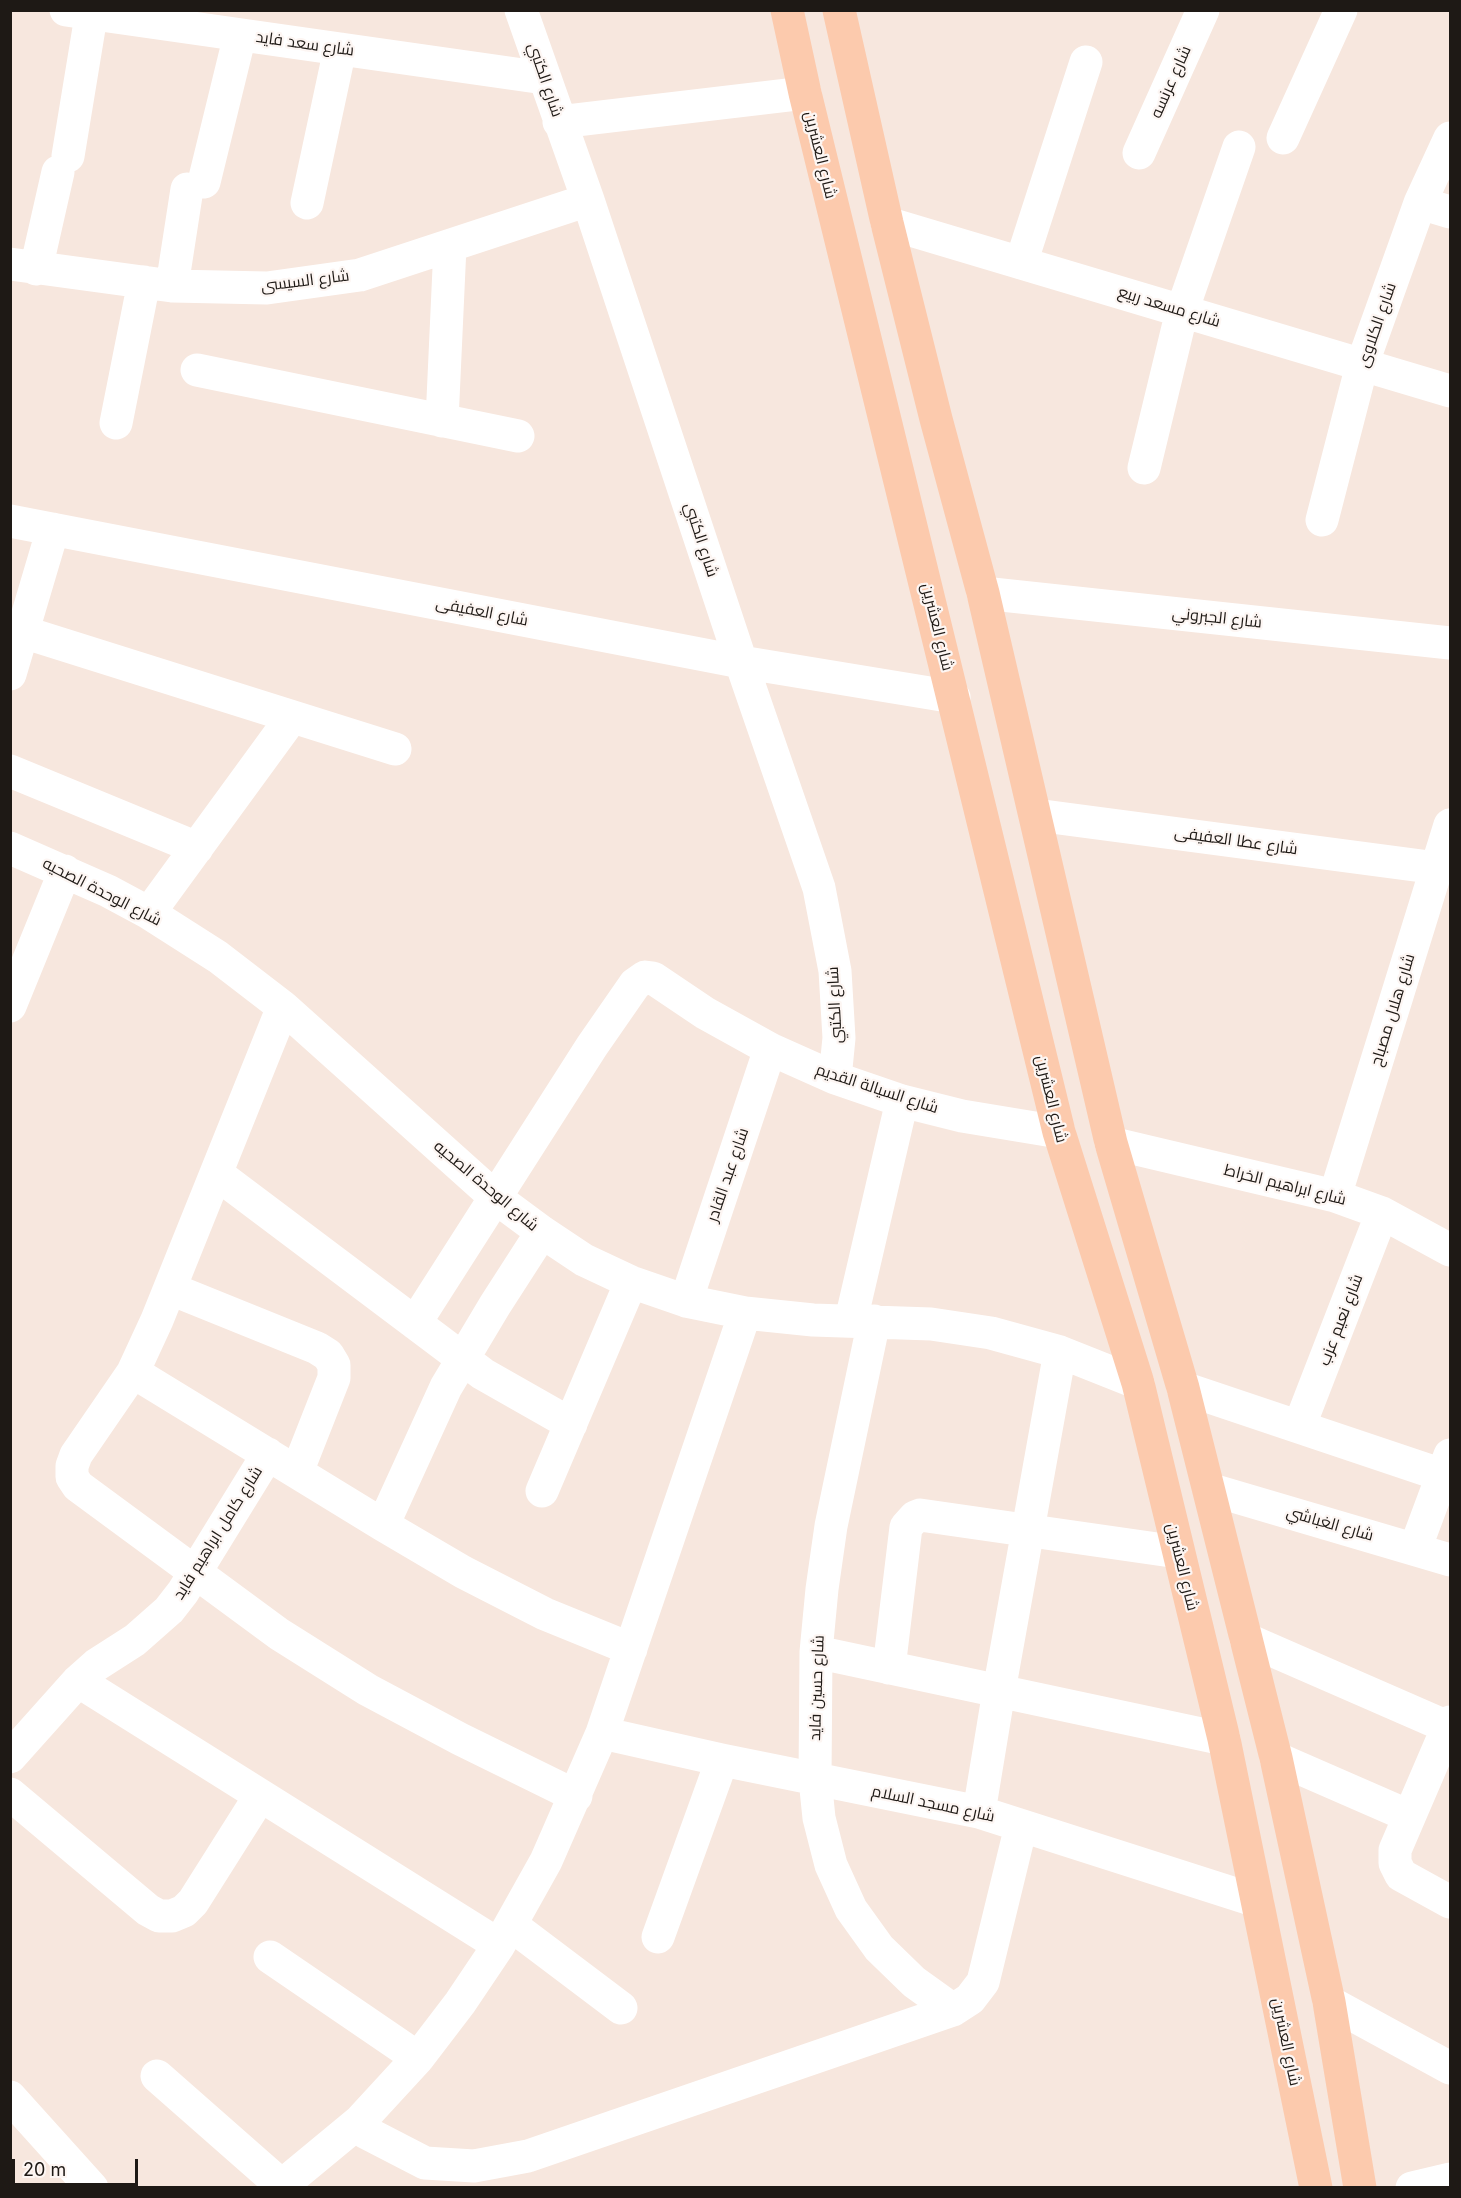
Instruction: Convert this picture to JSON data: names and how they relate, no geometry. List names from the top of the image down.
{
  "streets": {
    "main road": ["شارع العشرين"],
    "street": [
      "شارع سعد فايد",
      "شارع الكتبي",
      "شارع عرنسه",
      "شارع السيسى",
      "شارع مسعد ربيع",
      "شارع الكلاوى",
      "شارع العفيفى",
      "شارع الجبروني",
      "شارع عطا العفيفى",
      "شارع الوحدة الصحيه",
      "شارع هلال مصباح",
      "شارع السيالة القديم",
      "شارع عبد القادر",
      "شارع ابراهيم الخراط",
      "شارع نعيم عزب",
      "شارع الغباشي",
      "شارع كامل ابراهيم فايد",
      "شارع حسين فايد",
      "شارع مسجد السلام"
    ]
  },
  "crossings": [
    ["شارع سعد فايد", "شارع الكتبي"],
    ["شارع الكتبي", "شارع السيسى"],
    ["شارع الكتبي", "شارع العفيفى"],
    ["شارع الكتبي", "شارع السيالة القديم"],
    ["شارع العشرين", "شارع العفيفى"],
    ["شارع العشرين", "شارع الوحدة الصحيه"],
    ["شارع العشرين", "شارع السيالة القديم"],
    ["شارع العشرين", "شارع مسجد السلام"],
    ["شارع مسعد ربيع", "شارع الكلاوى"],
    ["شارع عطا العفيفى", "شارع هلال مصباح"],
    ["شارع الوحدة الصحيه", "شارع السيالة القديم"],
    ["شارع الوحدة الصحيه", "شارع عبد القادر"],
    ["شارع الوحدة الصحيه", "شارع حسين فايد"],
    ["شارع هلال مصباح", "شارع ابراهيم الخراط"],
    ["شارع السيالة القديم", "شارع عبد القادر"],
    ["شارع السيالة القديم", "شارع حسين فايد"],
    ["شارع ابراهيم الخراط", "شارع نعيم عزب"],
    ["شارع حسين فايد", "شارع مسجد السلام"]
  ],
  "scale_bar": "20 m"
}
